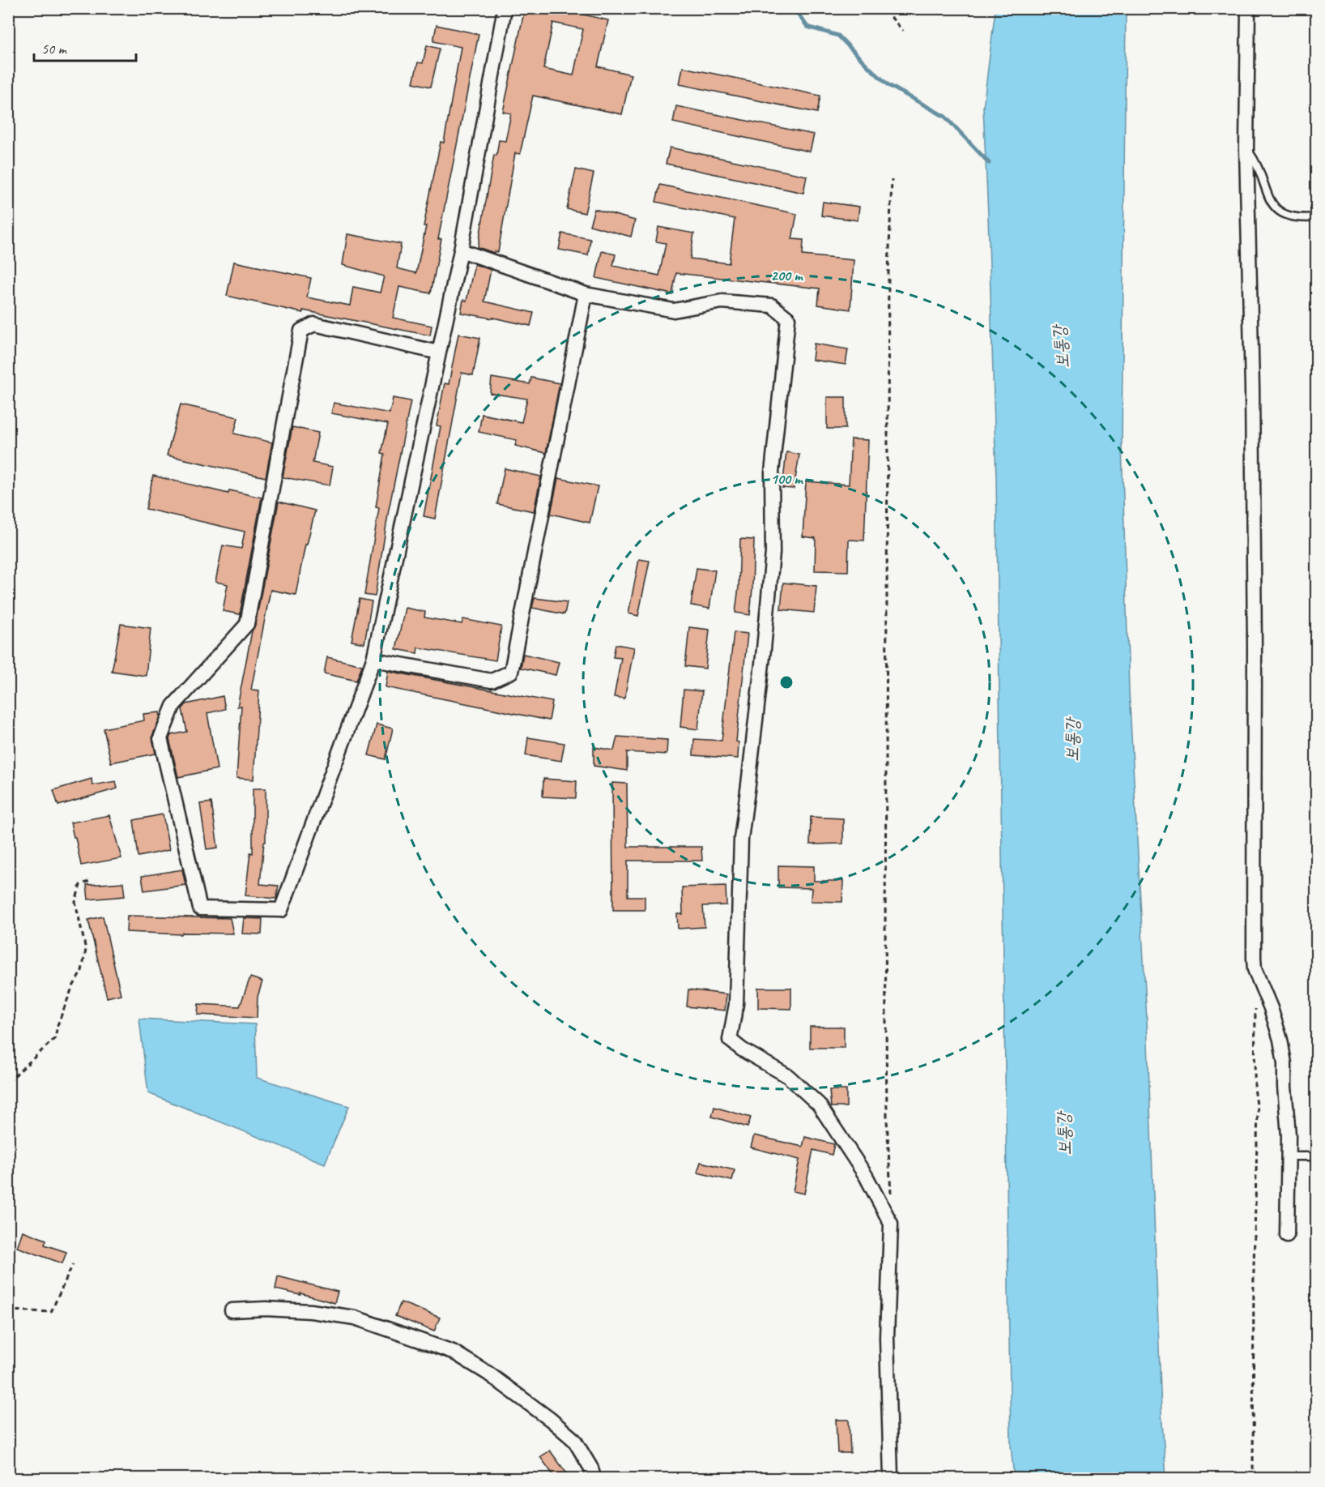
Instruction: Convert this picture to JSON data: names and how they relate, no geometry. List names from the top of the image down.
{
  "water": ["보통강"],
  "scale_bar": "50 m",
  "rings": ["200 m", "100 m"]
}
